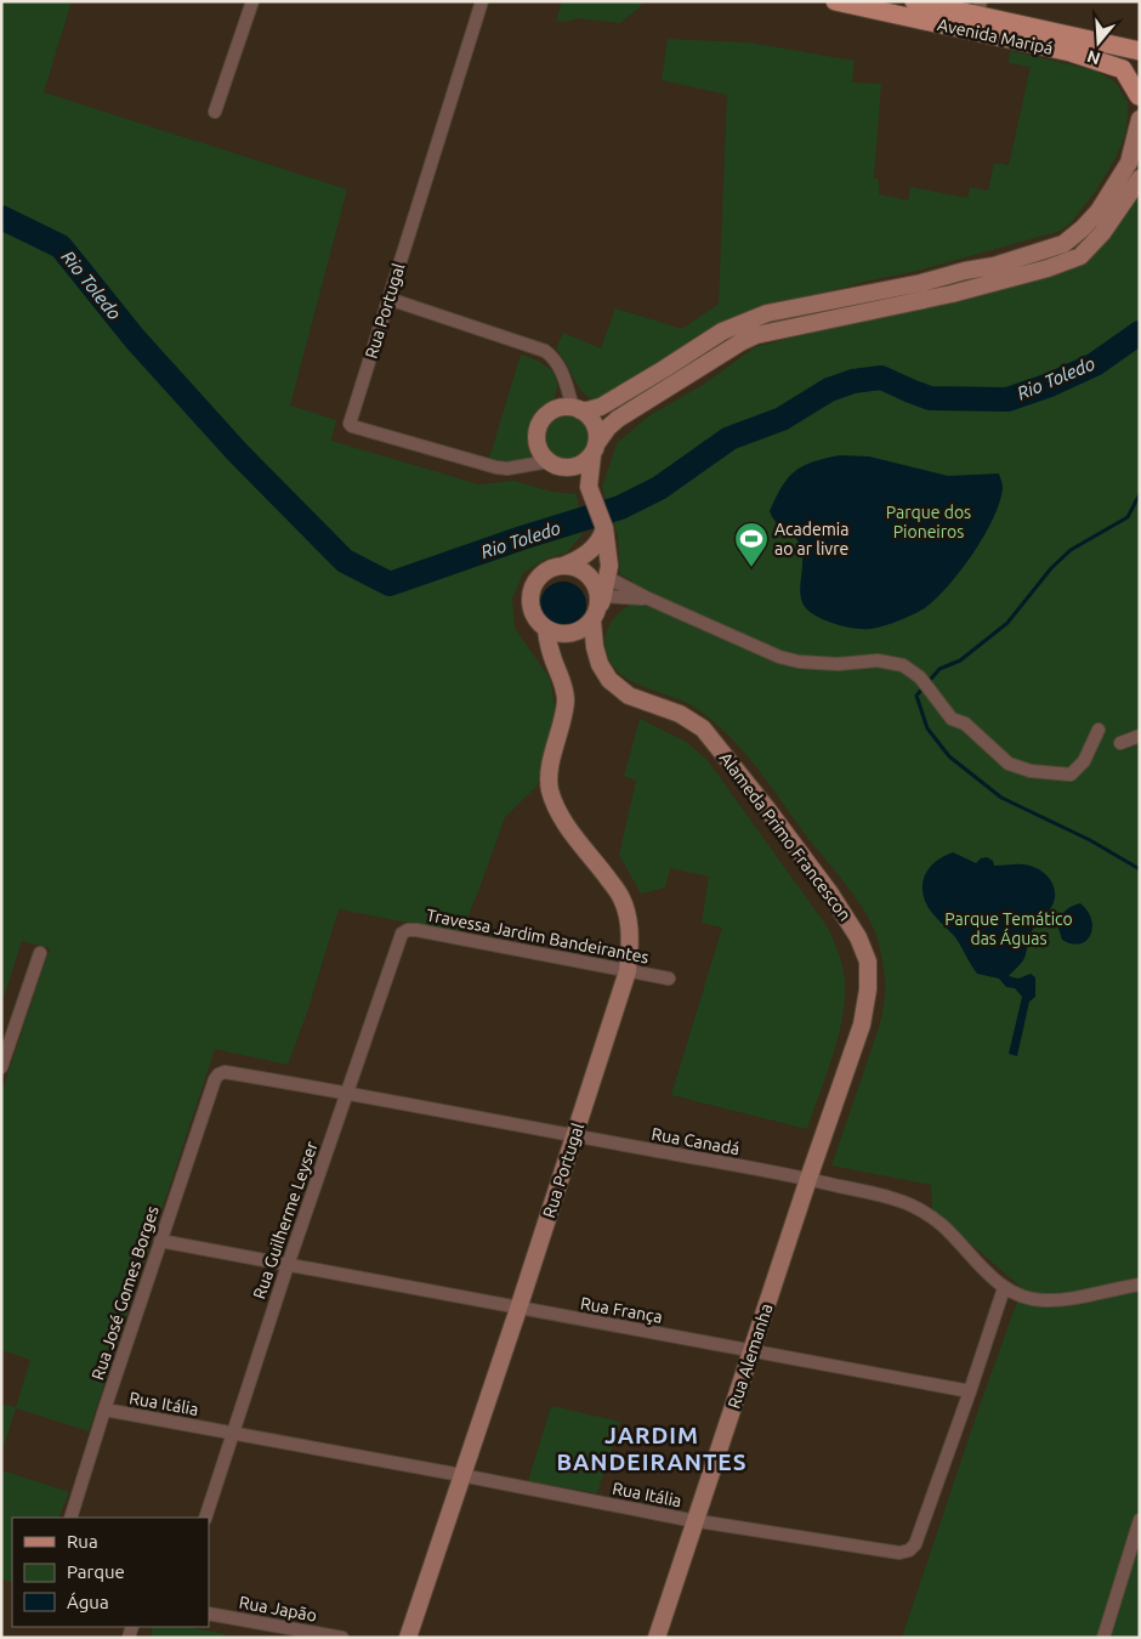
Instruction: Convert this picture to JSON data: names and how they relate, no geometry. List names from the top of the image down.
{
  "streets": {
    "main road": ["Avenida Maripá"],
    "street": [
      "Rua Portugal",
      "Alameda Primo Francescon",
      "Travessa Jardim Bandeirantes",
      "Rua Canadá",
      "Rua Guilherme Leyser",
      "Rua José Gomes Borges",
      "Rua França",
      "Rua Alemanha",
      "Rua Itália",
      "Rua Japão"
    ]
  },
  "crossings": [
    ["Rua Portugal", "Alameda Primo Francescon"],
    ["Rua Portugal", "Travessa Jardim Bandeirantes"],
    ["Rua Portugal", "Rua Canadá"],
    ["Rua Portugal", "Rua França"],
    ["Rua Portugal", "Rua Itália"],
    ["Alameda Primo Francescon", "Rua Canadá"],
    ["Alameda Primo Francescon", "Rua Alemanha"],
    ["Travessa Jardim Bandeirantes", "Rua Guilherme Leyser"],
    ["Rua Canadá", "Rua Guilherme Leyser"],
    ["Rua Canadá", "Rua José Gomes Borges"],
    ["Rua Canadá", "Rua Alemanha"],
    ["Rua Guilherme Leyser", "Rua França"],
    ["Rua Guilherme Leyser", "Rua Itália"],
    ["Rua José Gomes Borges", "Rua França"],
    ["Rua José Gomes Borges", "Rua Itália"],
    ["Rua França", "Rua Alemanha"],
    ["Rua França", "Rua Itália"],
    ["Rua Alemanha", "Rua Itália"]
  ],
  "districts": ["JARDIM BANDEIRANTES"],
  "water": ["Rio Toledo"],
  "parks": ["Parque dos Pioneiros", "Parque Temático das Águas"],
  "places": {
    "sports": ["Academia ao ar livre"]
  },
  "legend": ["Rua", "Parque", "Água"],
  "north": "bottom"
}
